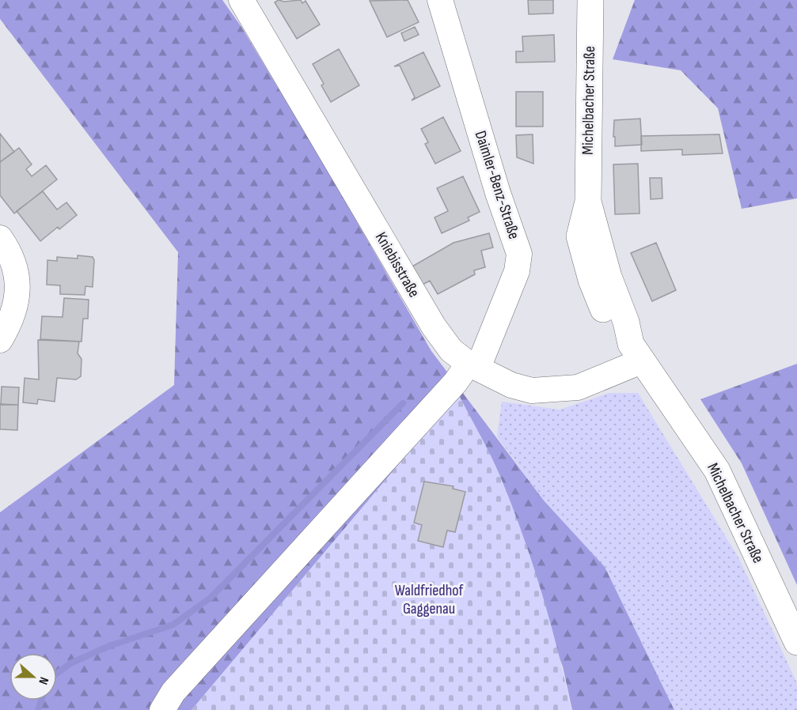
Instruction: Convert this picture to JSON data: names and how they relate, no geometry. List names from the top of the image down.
{
  "streets": {
    "main road": ["Michelbacher Straße"],
    "street": ["Daimler-Benz-Straße", "Kniebisstraße"]
  },
  "crossings": [
    ["Michelbacher Straße", "Kniebisstraße"],
    ["Daimler-Benz-Straße", "Kniebisstraße"]
  ],
  "parks": ["Waldfriedhof Gaggenau"],
  "north": "right"
}
